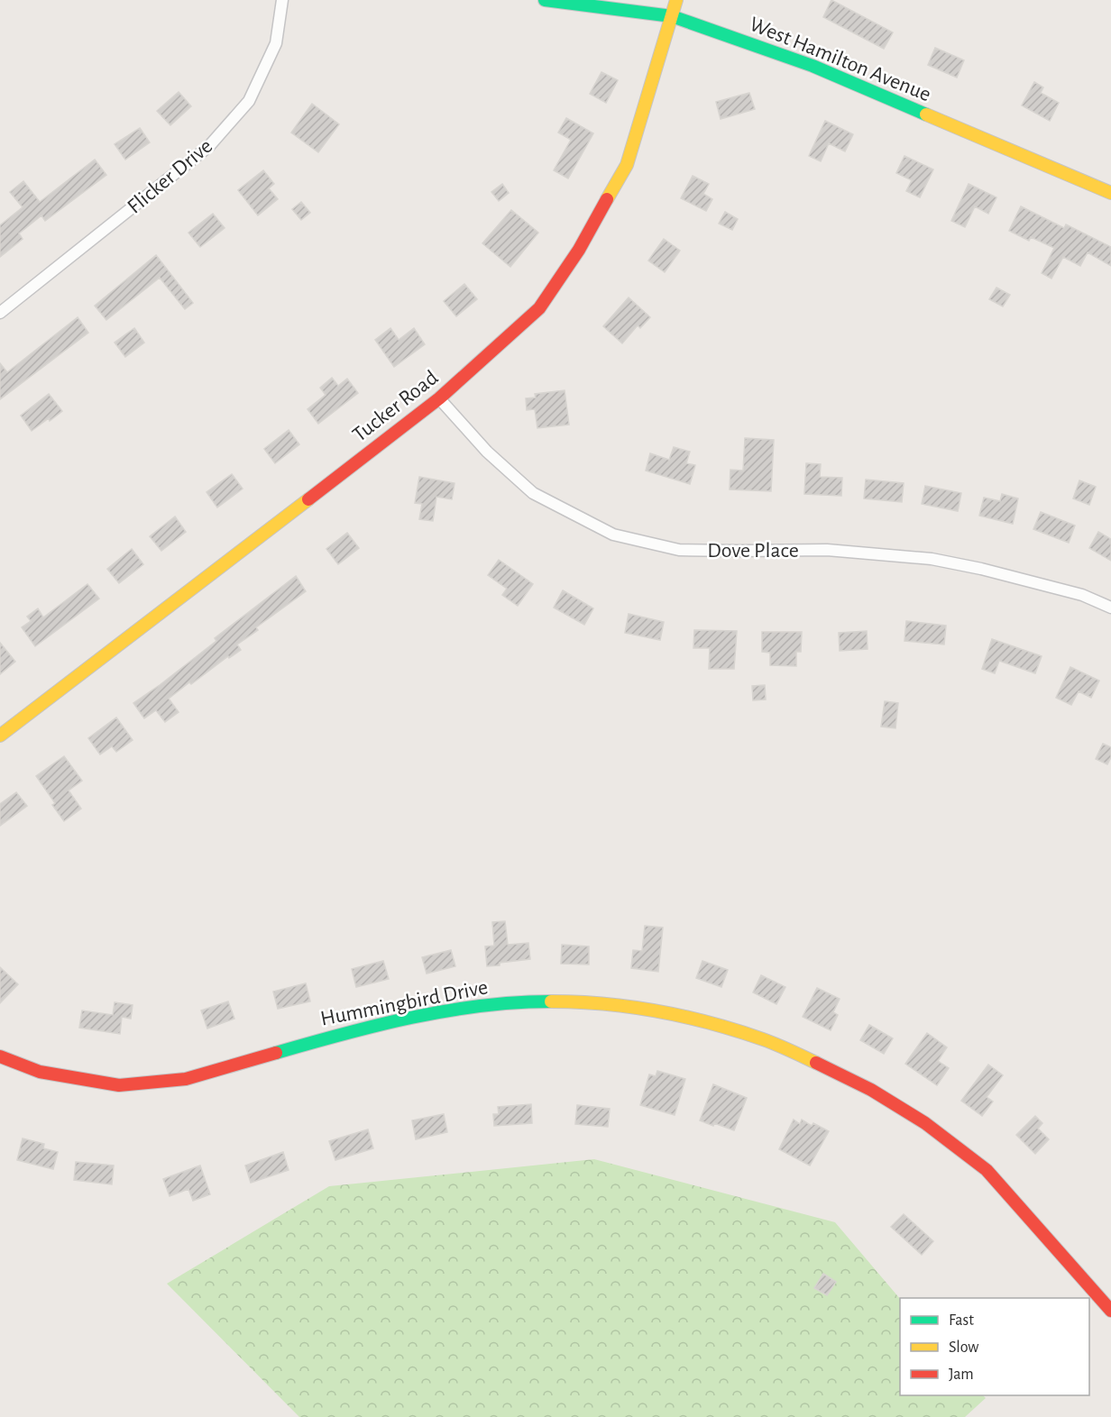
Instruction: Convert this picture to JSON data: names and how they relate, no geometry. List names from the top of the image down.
{
  "streets": {
    "street": [
      "West Hamilton Avenue",
      "Flicker Drive",
      "Tucker Road",
      "Dove Place",
      "Hummingbird Drive"
    ]
  },
  "crossings": [
    ["West Hamilton Avenue", "Tucker Road"],
    ["Tucker Road", "Dove Place"]
  ],
  "legend": ["Fast", "Slow", "Jam"]
}
